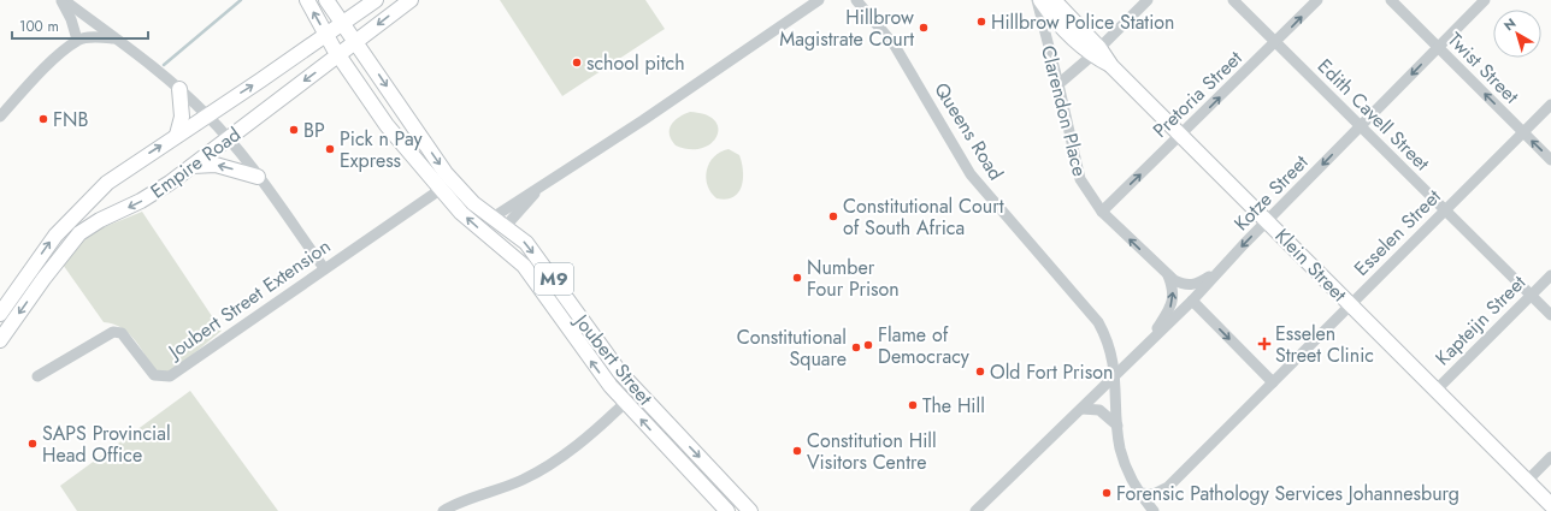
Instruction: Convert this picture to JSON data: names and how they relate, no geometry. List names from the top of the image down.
{
  "streets": {
    "main road": [
      "Clarendon Place",
      "Empire Road",
      "Klein Street",
      "M9",
      "Joubert Street"
    ],
    "street": [
      "Twist Street",
      "Pretoria Street",
      "Edith Cavell Street",
      "Queens Road",
      "Kotze Street",
      "Esselen Street",
      "Joubert Street Extension",
      "Kapteijn Street"
    ]
  },
  "crossings": [
    ["Twist Street", "Kotze Street"],
    ["Twist Street", "Esselen Street"],
    ["Pretoria Street", "Clarendon Place"],
    ["Pretoria Street", "Edith Cavell Street"],
    ["Pretoria Street", "Klein Street"],
    ["Clarendon Place", "Kotze Street"],
    ["Clarendon Place", "Klein Street"],
    ["Edith Cavell Street", "Kotze Street"],
    ["Edith Cavell Street", "Esselen Street"],
    ["Edith Cavell Street", "Kapteijn Street"],
    ["Queens Road", "Kotze Street"],
    ["Queens Road", "Esselen Street"],
    ["Empire Road", "M9"],
    ["Empire Road", "Joubert Street"],
    ["Kotze Street", "Klein Street"],
    ["Esselen Street", "Klein Street"],
    ["Klein Street", "Kapteijn Street"],
    ["M9", "Joubert Street"],
    ["Joubert Street Extension", "Joubert Street"]
  ],
  "one_way": ["Twist Street", "Pretoria Street", "Kotze Street"],
  "places": {
    "other": [
      "Hillbrow Police Station",
      "Hillbrow Magistrate Court",
      "school pitch",
      "FNB",
      "BP",
      "Pick n Pay Express",
      "Constitutional Court of South Africa",
      "Number Four Prison",
      "Flame of Democracy",
      "Constitutional Square",
      "Old Fort Prison",
      "The Hill",
      "SAPS Provincial Head Office",
      "Constitution Hill Visitors Centre",
      "Forensic Pathology Services Johannesburg"
    ],
    "health": ["Esselen Street Clinic"]
  },
  "scale_bar": "100 m",
  "north": "top left"
}
